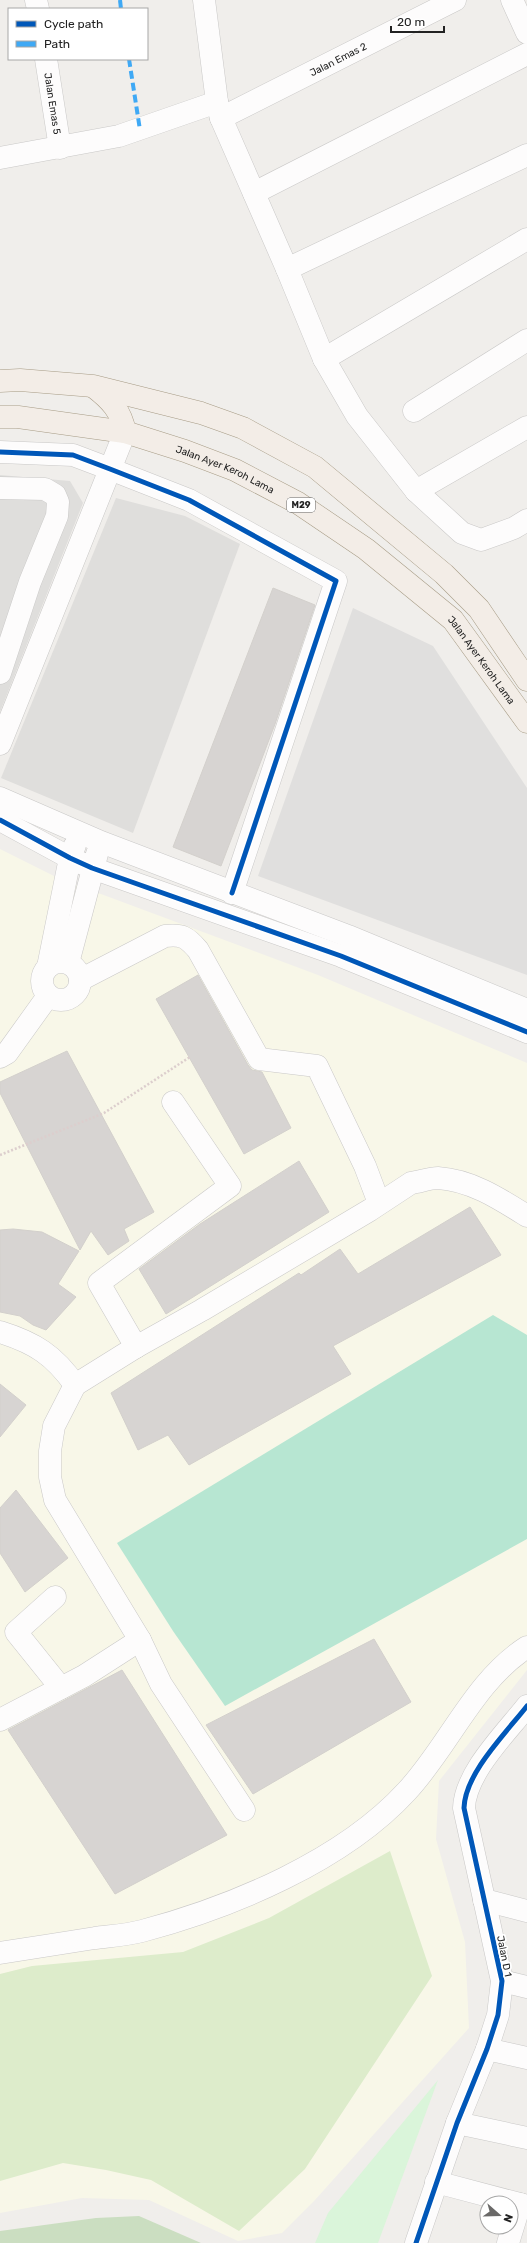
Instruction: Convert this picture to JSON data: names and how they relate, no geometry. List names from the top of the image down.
{
  "streets": {
    "main road": ["Jalan Ayer Keroh Lama", "M29"],
    "street": ["Jalan Emas 2", "Jalan Emas 5", "Jalan D 1"]
  },
  "crossings": [
    ["Jalan Emas 2", "Jalan Emas 5"]
  ],
  "legend": ["Cycle path", "Path"],
  "scale_bar": "20 m",
  "north": "right"
}
